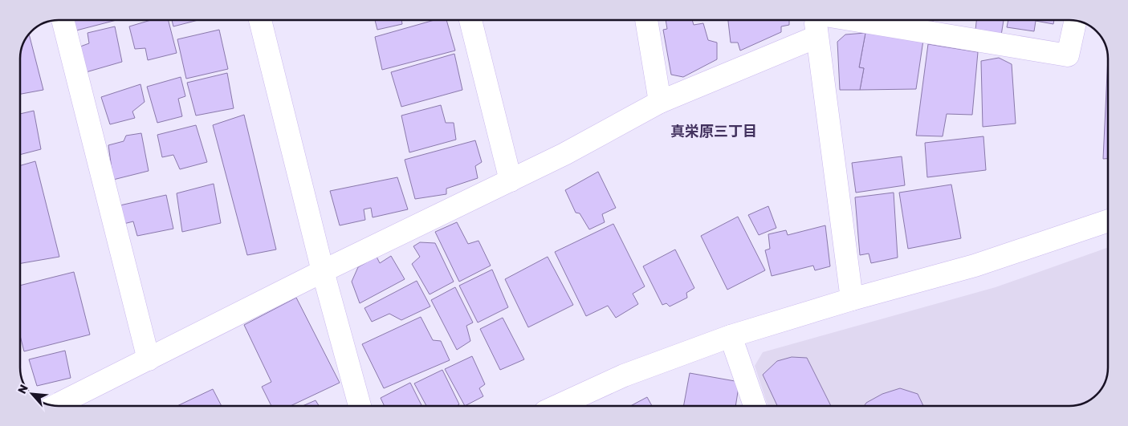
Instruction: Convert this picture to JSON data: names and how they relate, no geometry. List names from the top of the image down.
{
  "districts": ["真栄原三丁目"],
  "north": "top left"
}
